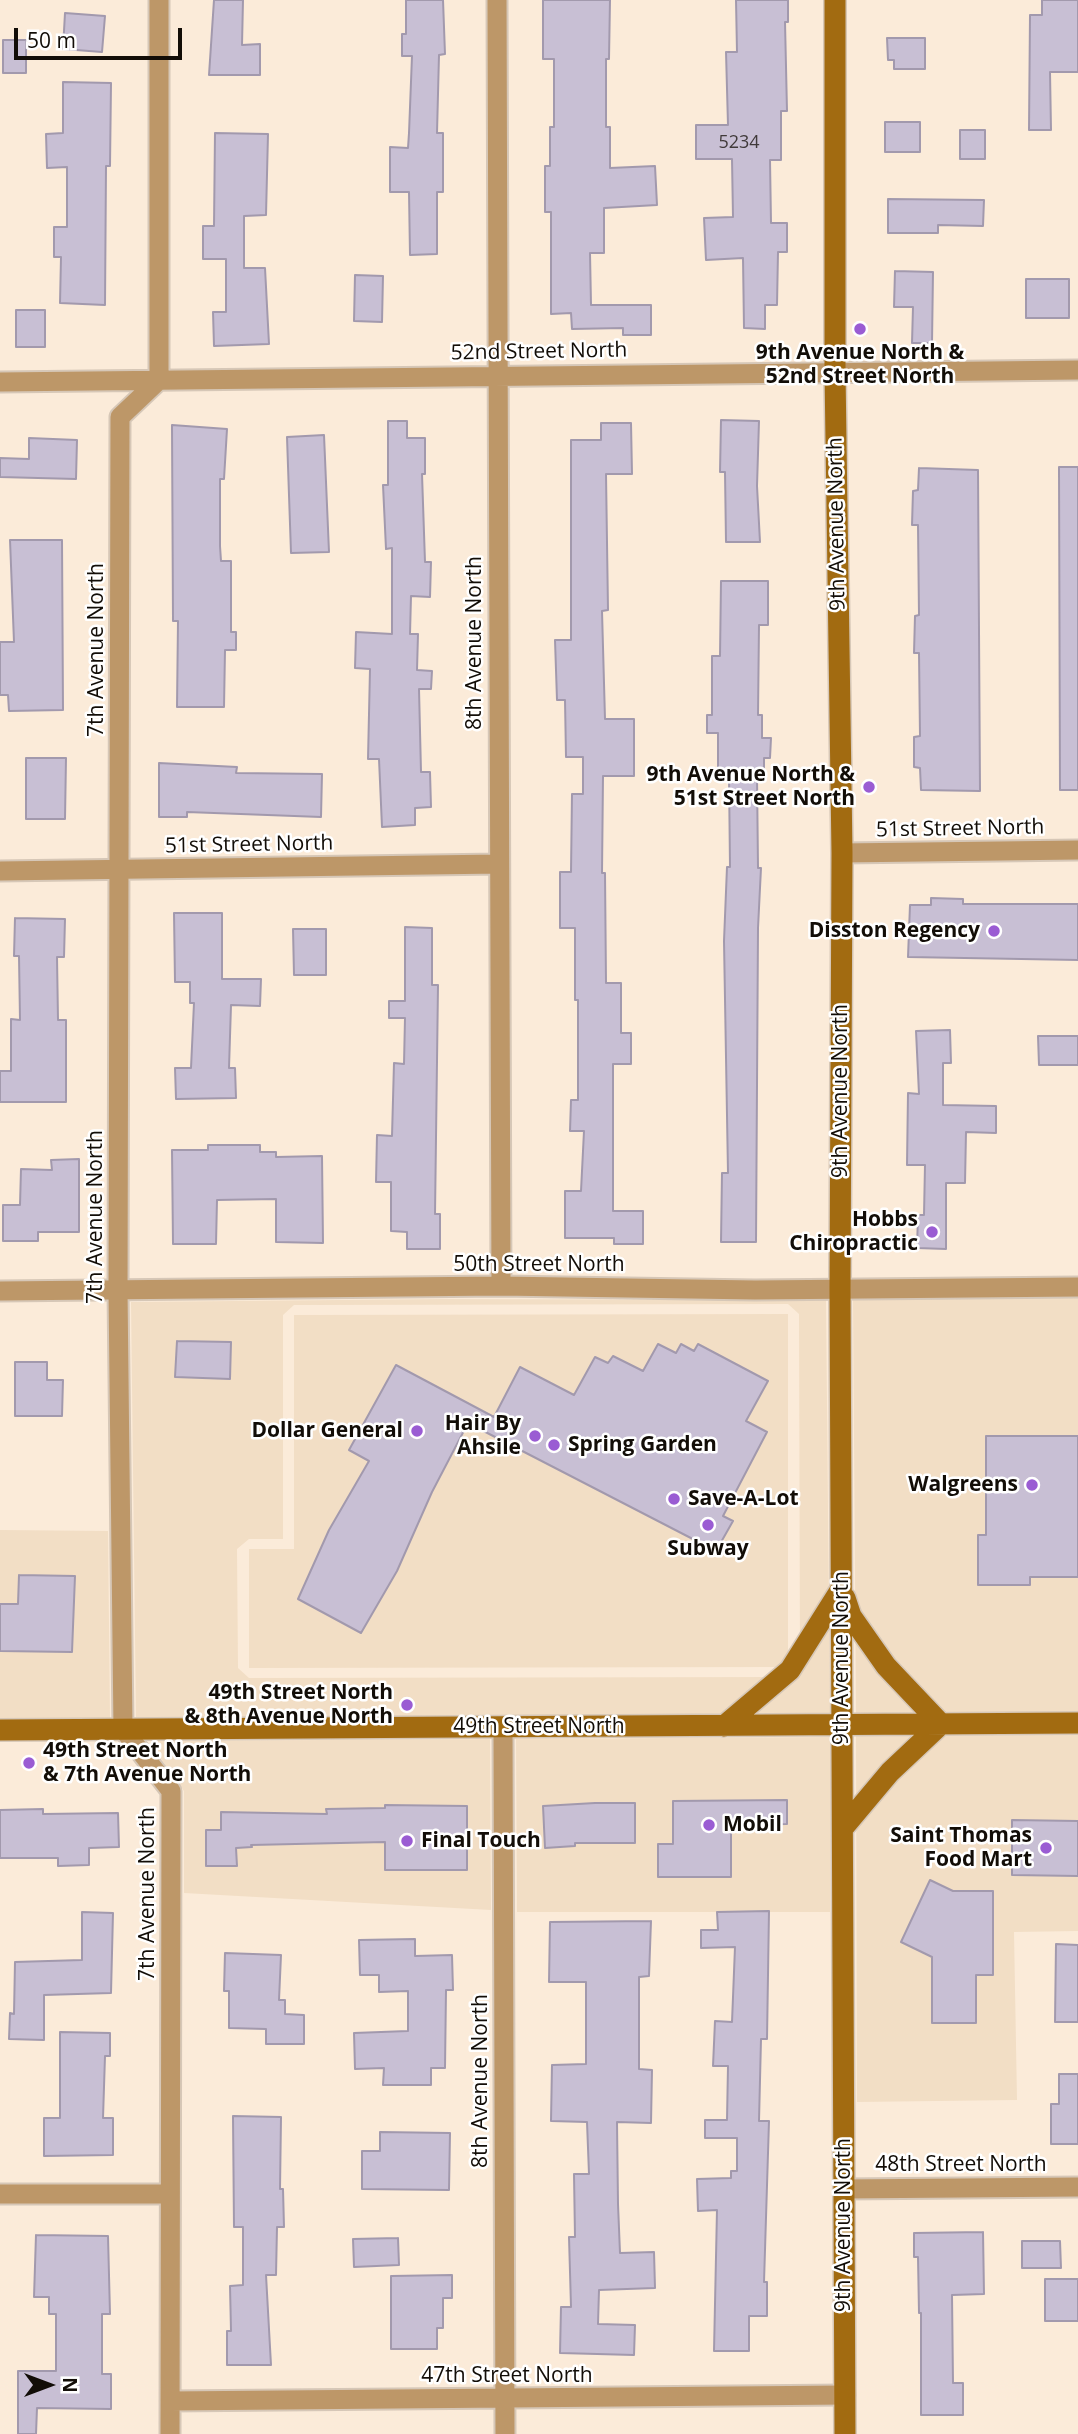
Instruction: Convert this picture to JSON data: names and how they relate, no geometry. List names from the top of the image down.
{
  "streets": {
    "street": [
      "52nd Street North",
      "9th Avenue North",
      "8th Avenue North",
      "7th Avenue North",
      "51st Street North",
      "50th Street North",
      "49th Street North",
      "48th Street North",
      "47th Street North"
    ]
  },
  "crossings": [
    ["52nd Street North", "9th Avenue North"],
    ["52nd Street North", "8th Avenue North"],
    ["52nd Street North", "7th Avenue North"],
    ["9th Avenue North", "51st Street North"],
    ["9th Avenue North", "50th Street North"],
    ["9th Avenue North", "49th Street North"],
    ["9th Avenue North", "48th Street North"],
    ["9th Avenue North", "47th Street North"],
    ["8th Avenue North", "51st Street North"],
    ["8th Avenue North", "50th Street North"],
    ["8th Avenue North", "49th Street North"],
    ["8th Avenue North", "47th Street North"],
    ["7th Avenue North", "51st Street North"],
    ["7th Avenue North", "50th Street North"],
    ["7th Avenue North", "49th Street North"],
    ["7th Avenue North", "47th Street North"]
  ],
  "places": [
    "9th Avenue North & 52nd Street North",
    "9th Avenue North & 51st Street North",
    "Disston Regency",
    "Hobbs Chiropractic",
    "Dollar General",
    "Hair By Ahsile",
    "Spring Garden",
    "Walgreens",
    "Save-A-Lot",
    "Subway",
    "49th Street North & 8th Avenue North",
    "49th Street North & 7th Avenue North",
    "Mobil",
    "Final Touch",
    "Saint Thomas Food Mart"
  ],
  "house_numbers": ["5234"],
  "scale_bar": "50 m",
  "north": "right"
}
